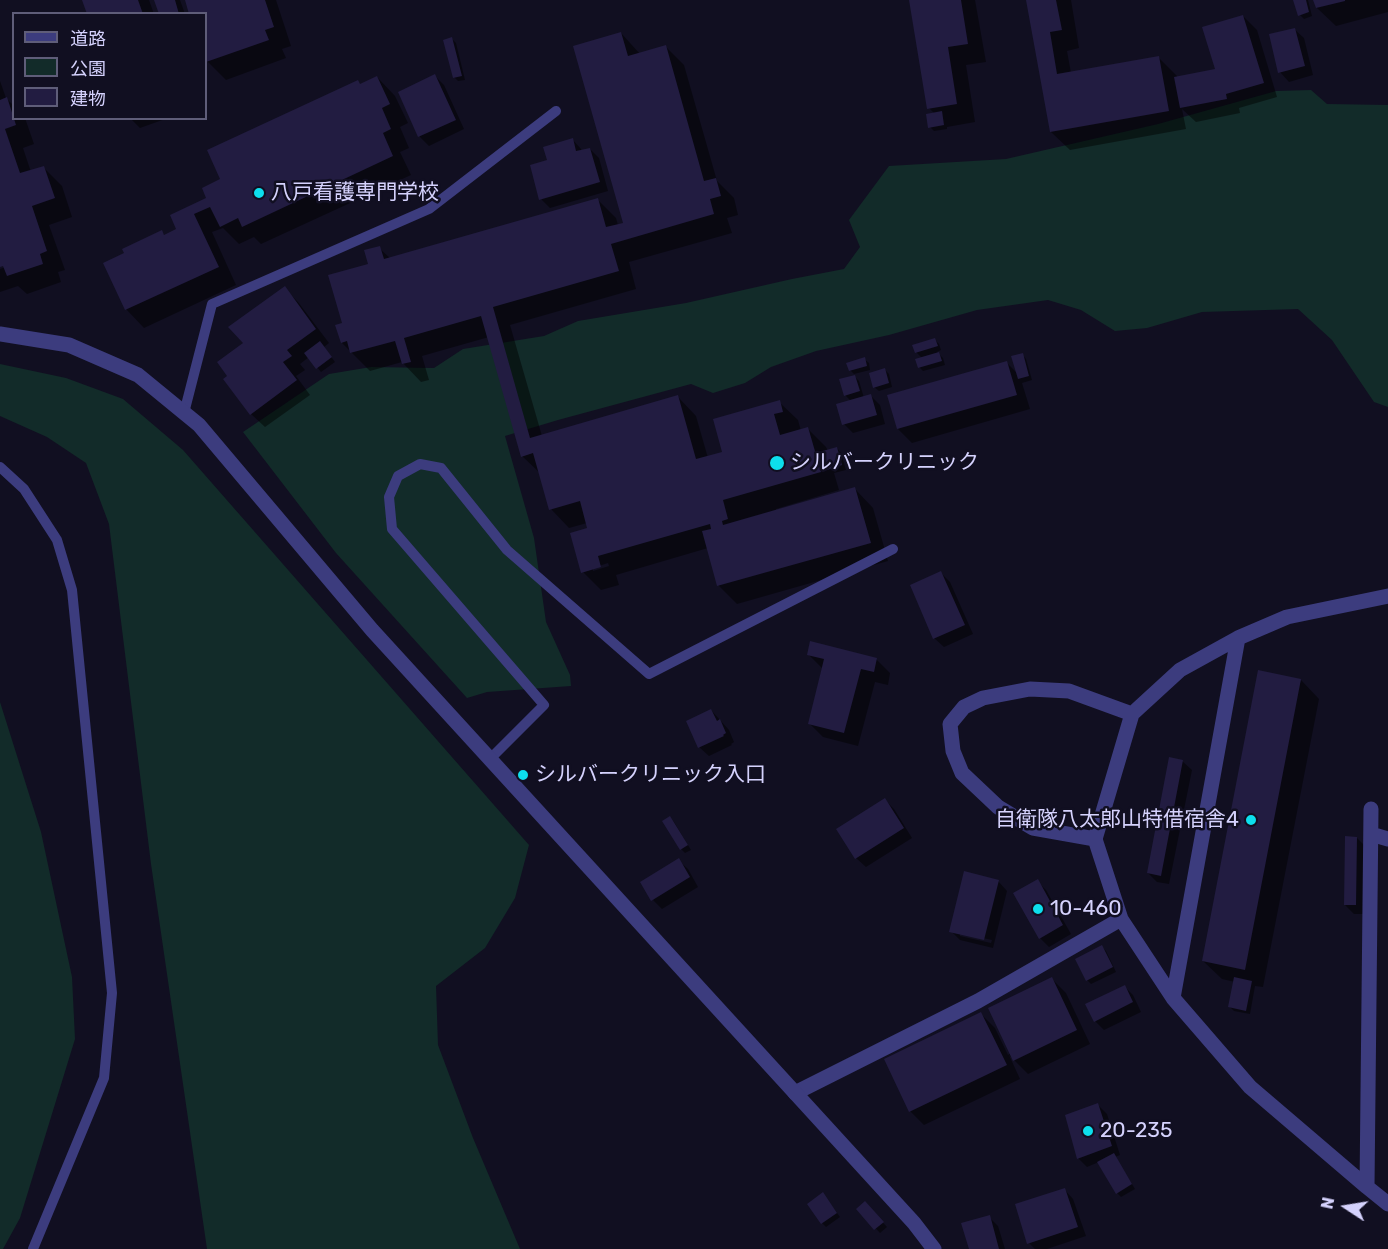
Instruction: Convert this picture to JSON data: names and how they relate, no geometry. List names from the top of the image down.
{
  "places": [
    "八戸看護専門学校",
    "シルバークリニック",
    "シルバークリニック入口",
    "自衛隊八太郎山特借宿舎4",
    "10-460",
    "20-235"
  ],
  "legend": ["道路", "公園", "建物"],
  "north": "left"
}
